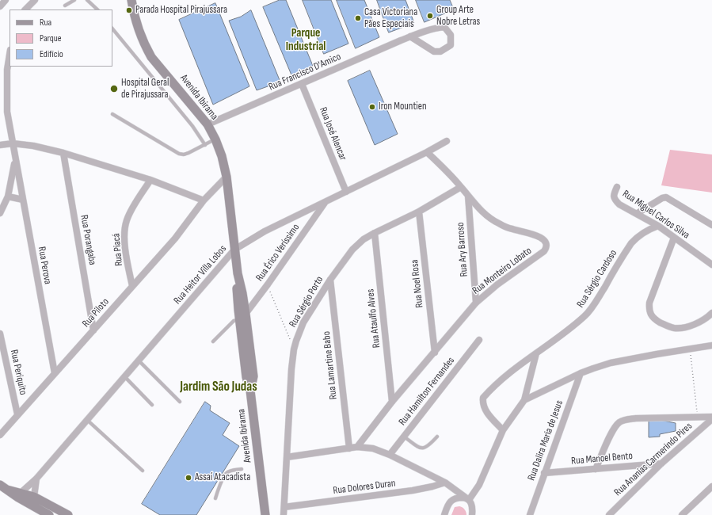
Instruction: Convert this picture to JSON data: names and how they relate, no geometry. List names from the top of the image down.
{
  "streets": {
    "main road": ["Avenida Ibirama"],
    "street": [
      "Rua Francisco D'Amico",
      "Rua José Alencar",
      "Rua Miguel Carlos Silva",
      "Rua Porangaba",
      "Rua Piacá",
      "Rua Ary Barroso",
      "Rua Érico Veríssimo",
      "Rua Perova",
      "Rua Monteiro Lobato",
      "Rua Heitor Villa Lobos",
      "Rua Sérgio Cardoso",
      "Rua Noel Rosa",
      "Rua Sérgio Porto",
      "Rua Piloto",
      "Rua Ataulfo Alves",
      "Rua Lamartine Babo",
      "Rua Periquito",
      "Rua Hamilton Fernandes",
      "Rua Dalira Maria de Jesus",
      "Rua Manoel Bento",
      "Rua Ananias Carmerindo Pires",
      "Rua Dolores Duran"
    ]
  },
  "crossings": [
    ["Rua Francisco D'Amico", "Avenida Ibirama"],
    ["Rua Francisco D'Amico", "Rua José Alencar"],
    ["Avenida Ibirama", "Rua Érico Veríssimo"],
    ["Avenida Ibirama", "Rua Heitor Villa Lobos"],
    ["Avenida Ibirama", "Rua Piloto"],
    ["Rua José Alencar", "Rua Heitor Villa Lobos"],
    ["Rua Miguel Carlos Silva", "Rua Sérgio Cardoso"],
    ["Rua Porangaba", "Rua Piloto"],
    ["Rua Piacá", "Rua Piloto"],
    ["Rua Ary Barroso", "Rua Monteiro Lobato"],
    ["Rua Érico Veríssimo", "Rua Heitor Villa Lobos"],
    ["Rua Perova", "Rua Piloto"],
    ["Rua Monteiro Lobato", "Rua Heitor Villa Lobos"],
    ["Rua Monteiro Lobato", "Rua Noel Rosa"],
    ["Rua Monteiro Lobato", "Rua Sérgio Porto"],
    ["Rua Monteiro Lobato", "Rua Ataulfo Alves"],
    ["Rua Noel Rosa", "Rua Sérgio Porto"],
    ["Rua Sérgio Porto", "Rua Ataulfo Alves"],
    ["Rua Sérgio Porto", "Rua Lamartine Babo"],
    ["Rua Sérgio Porto", "Rua Dolores Duran"],
    ["Rua Piloto", "Rua Periquito"],
    ["Rua Dalira Maria de Jesus", "Rua Manoel Bento"],
    ["Rua Manoel Bento", "Rua Ananias Carmerindo Pires"]
  ],
  "districts": ["Parque Industrial", "Jardim São Judas"],
  "places": [
    "Parada Hospital Pirajussara",
    "Group Arte Nobre Letras",
    "Casa Victoriana Pães Especiais",
    "Hospital Geral de Pirajussara",
    "Iron Mountien",
    "Assaí Atacadista"
  ],
  "legend": ["Rua", "Parque", "Edifício"]
}
